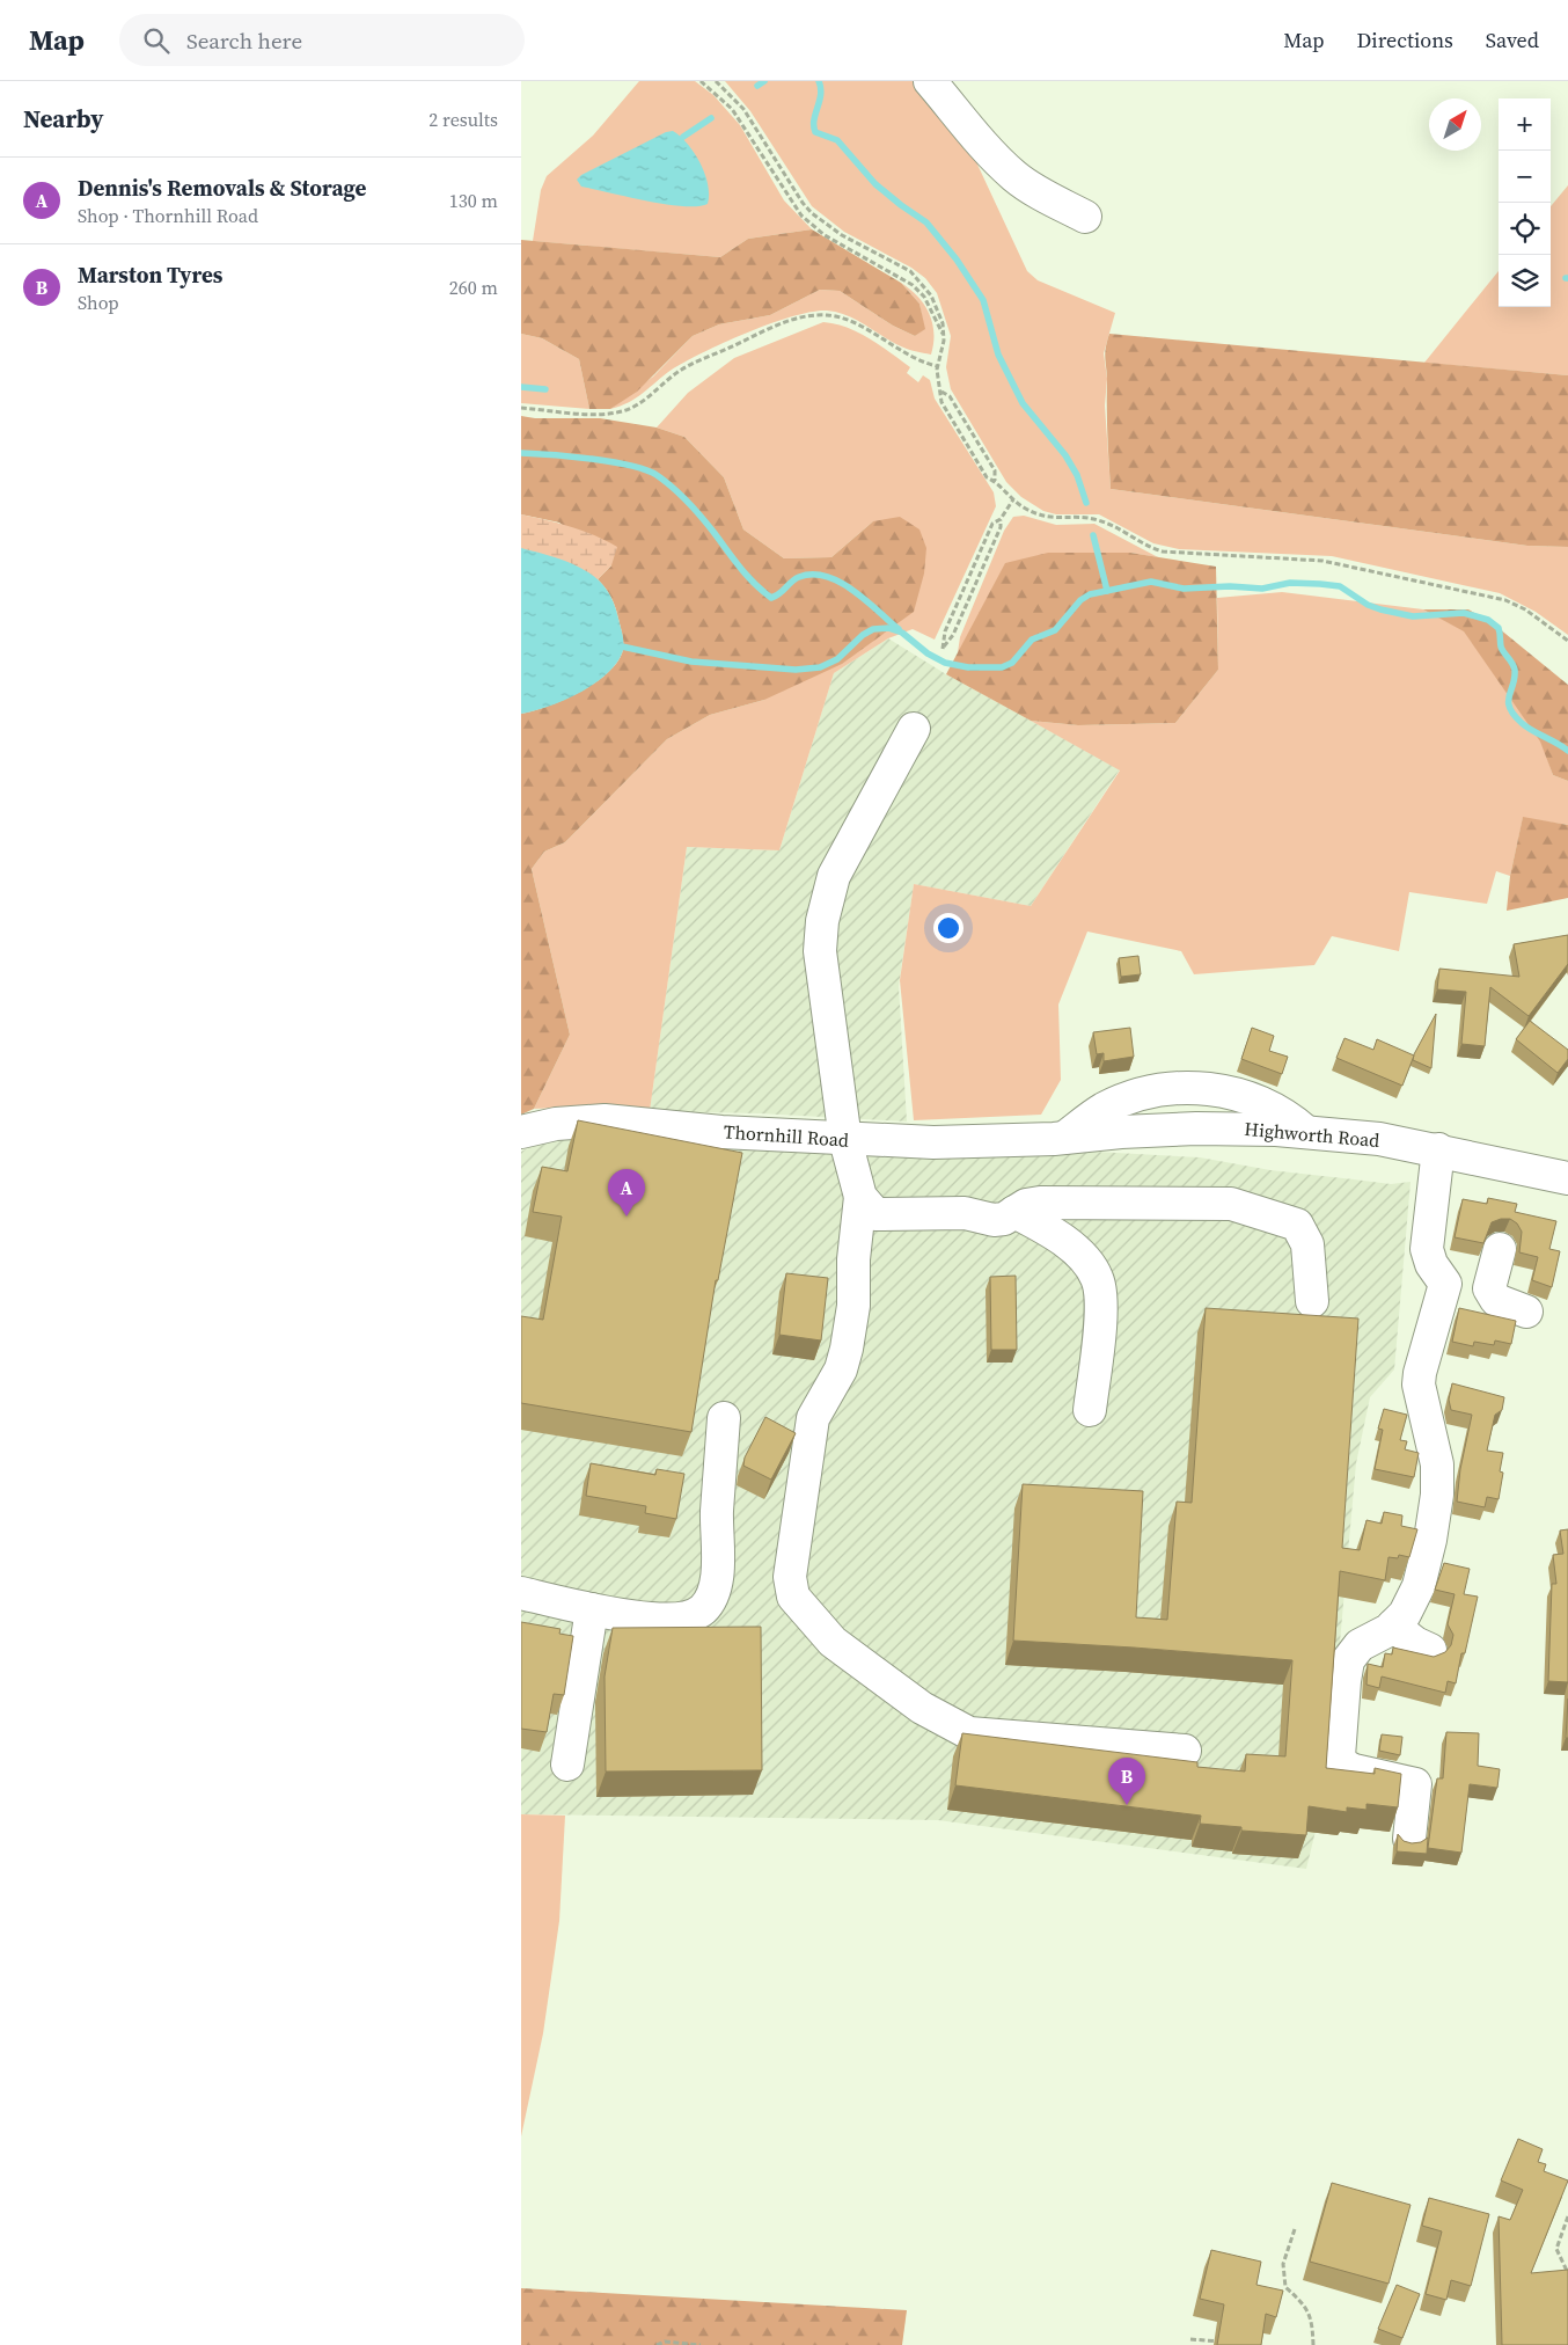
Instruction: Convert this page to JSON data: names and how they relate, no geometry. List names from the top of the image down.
{
  "streets": {
    "street": ["Highworth Road", "Thornhill Road"]
  },
  "crossings": [
    ["Highworth Road", "Thornhill Road"]
  ],
  "north": "top right",
  "page": {
    "header": "Map",
    "search": "Search here",
    "nav": ["Map", "Directions", "Saved"],
    "heading": ["Nearby", "2 results"],
    "map_buttons": ["+", "−"],
    "list": [
      {
        "mark": "A",
        "name": "Dennis's Removals & Storage",
        "note": "Shop · Thornhill Road",
        "value": "130 m"
      },
      {
        "mark": "B",
        "name": "Marston Tyres",
        "note": "Shop",
        "value": "260 m"
      }
    ],
    "pins": ["A", "B"]
  }
}
